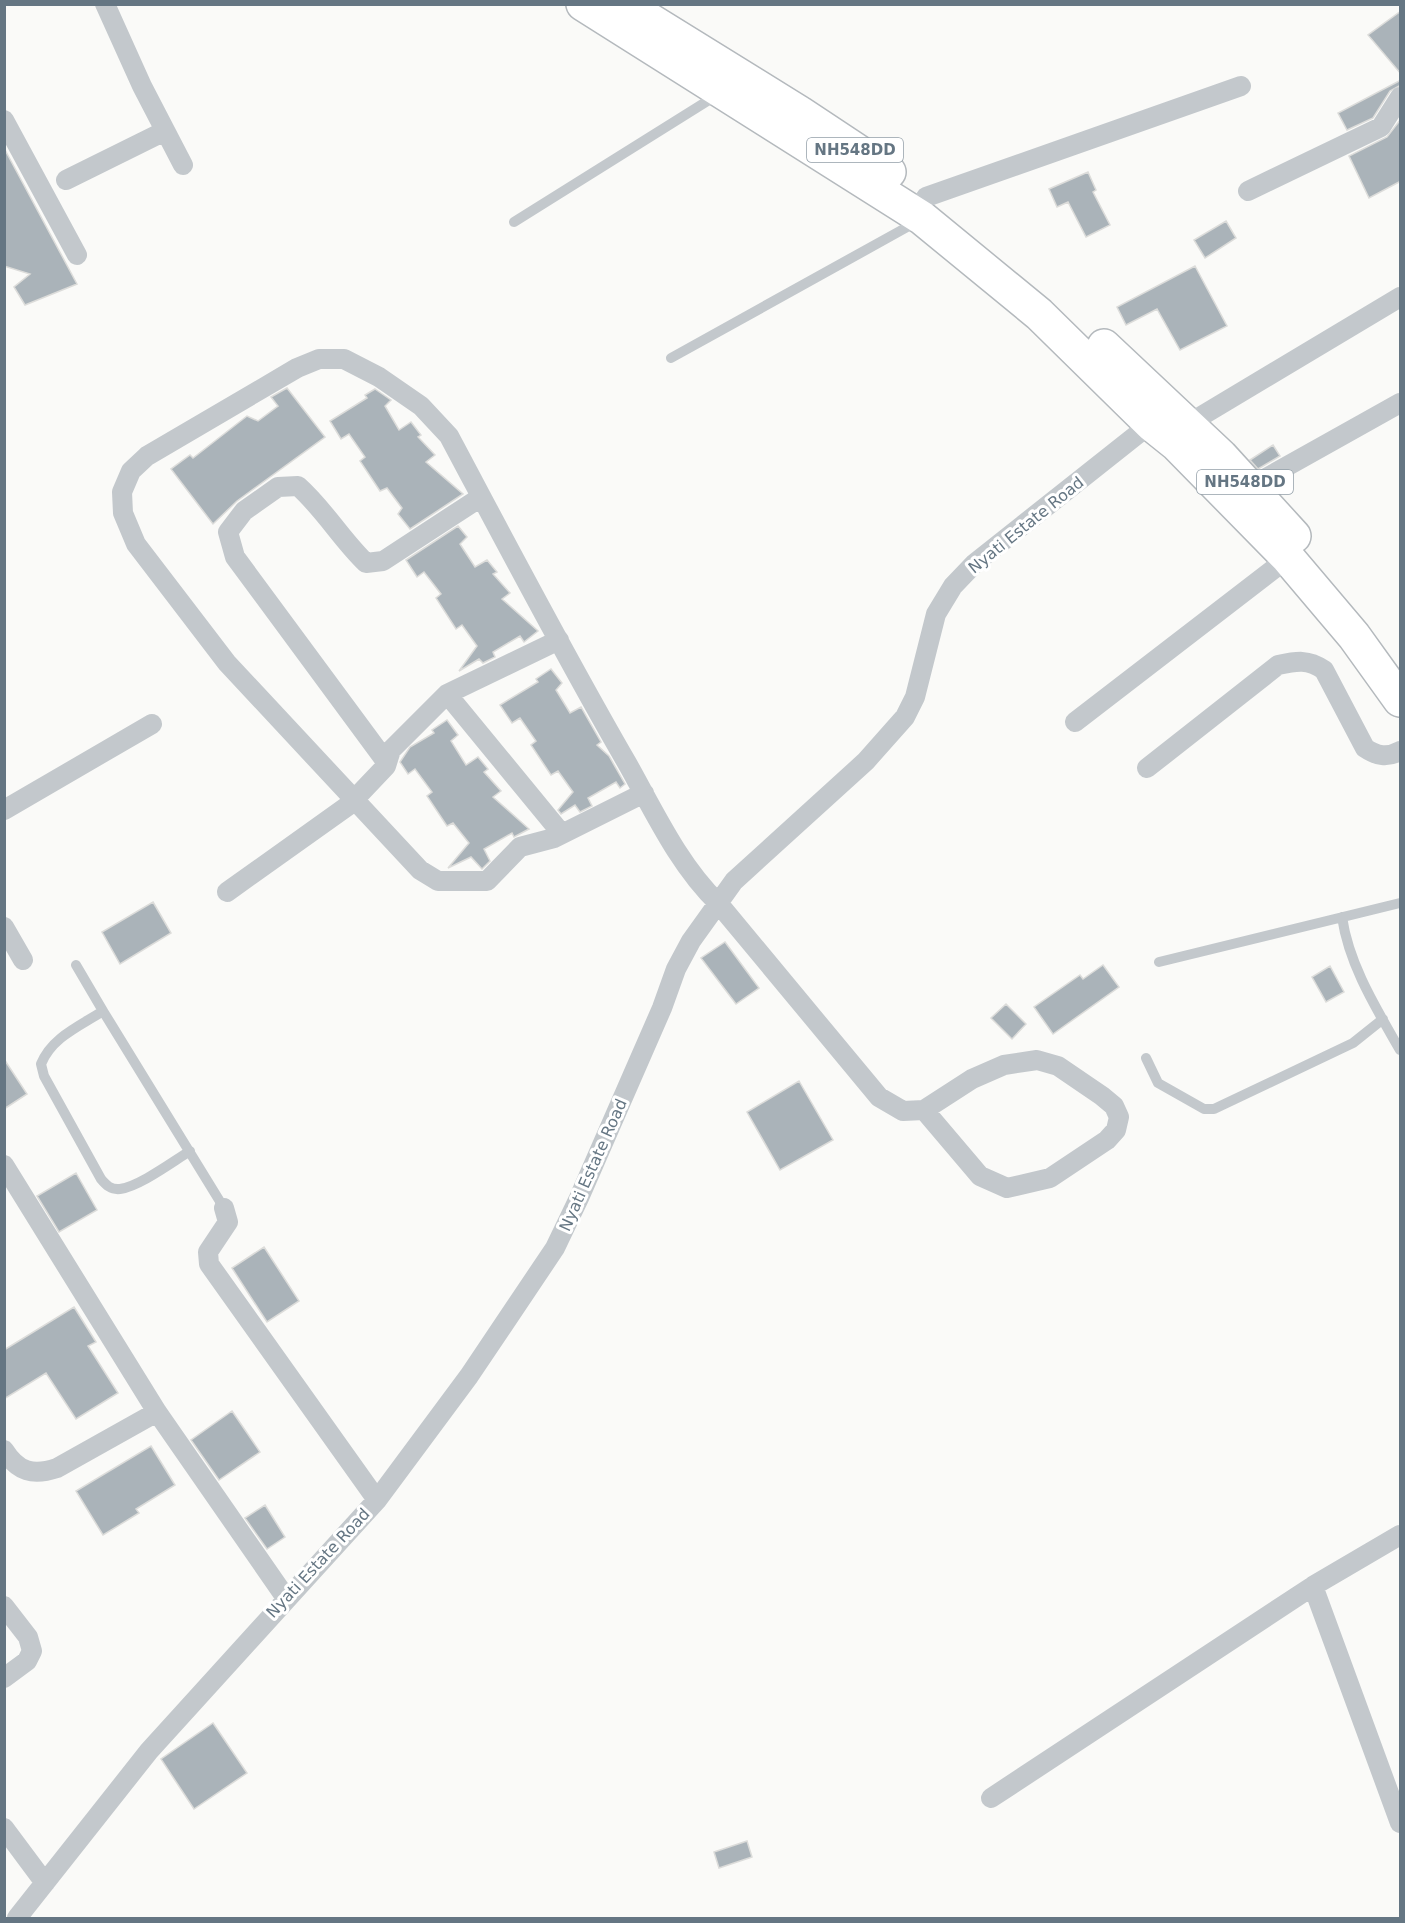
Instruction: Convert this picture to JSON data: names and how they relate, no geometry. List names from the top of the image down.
{
  "streets": {
    "highway": ["NH548DD"],
    "street": ["Nyati Estate Road"]
  },
  "crossings": [
    ["NH548DD", "Nyati Estate Road"]
  ]
}
